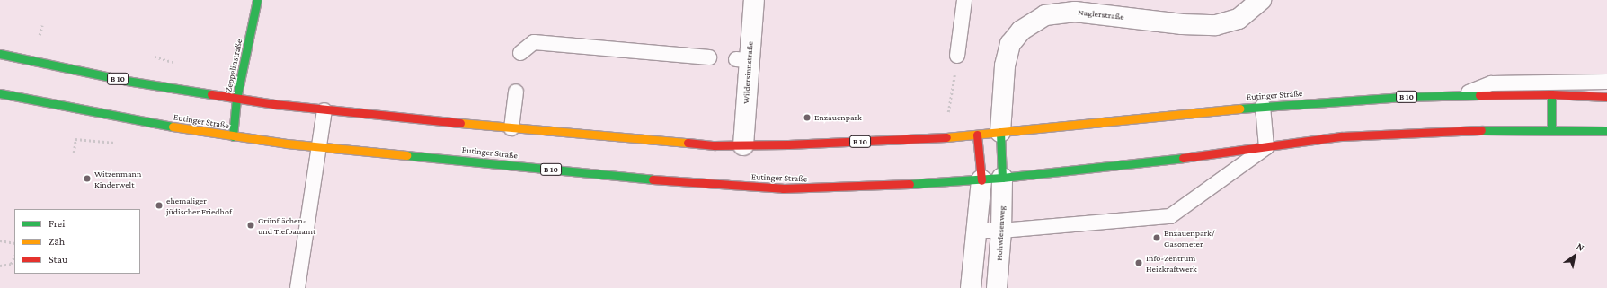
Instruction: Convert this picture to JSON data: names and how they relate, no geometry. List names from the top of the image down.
{
  "streets": {
    "main road": ["Zeppelinstraße", "B 10", "Eutinger Straße"],
    "street": ["Naglerstraße", "Wildersinnstraße", "Hohwiesenweg"]
  },
  "crossings": [
    ["Naglerstraße", "Eutinger Straße"],
    ["Zeppelinstraße", "Eutinger Straße"],
    ["Wildersinnstraße", "Eutinger Straße"],
    ["Eutinger Straße", "Hohwiesenweg"]
  ],
  "places": [
    "Enzauenpark",
    "Witzenmann Kinderwelt",
    "ehemaliger jüdischer Friedhof",
    "Grünflächen- und Tiefbauamt",
    "Enzauenpark/ Gasometer",
    "Info-Zentrum Heizkraftwerk"
  ],
  "legend": ["Frei", "Zäh", "Stau"],
  "north": "top right"
}
